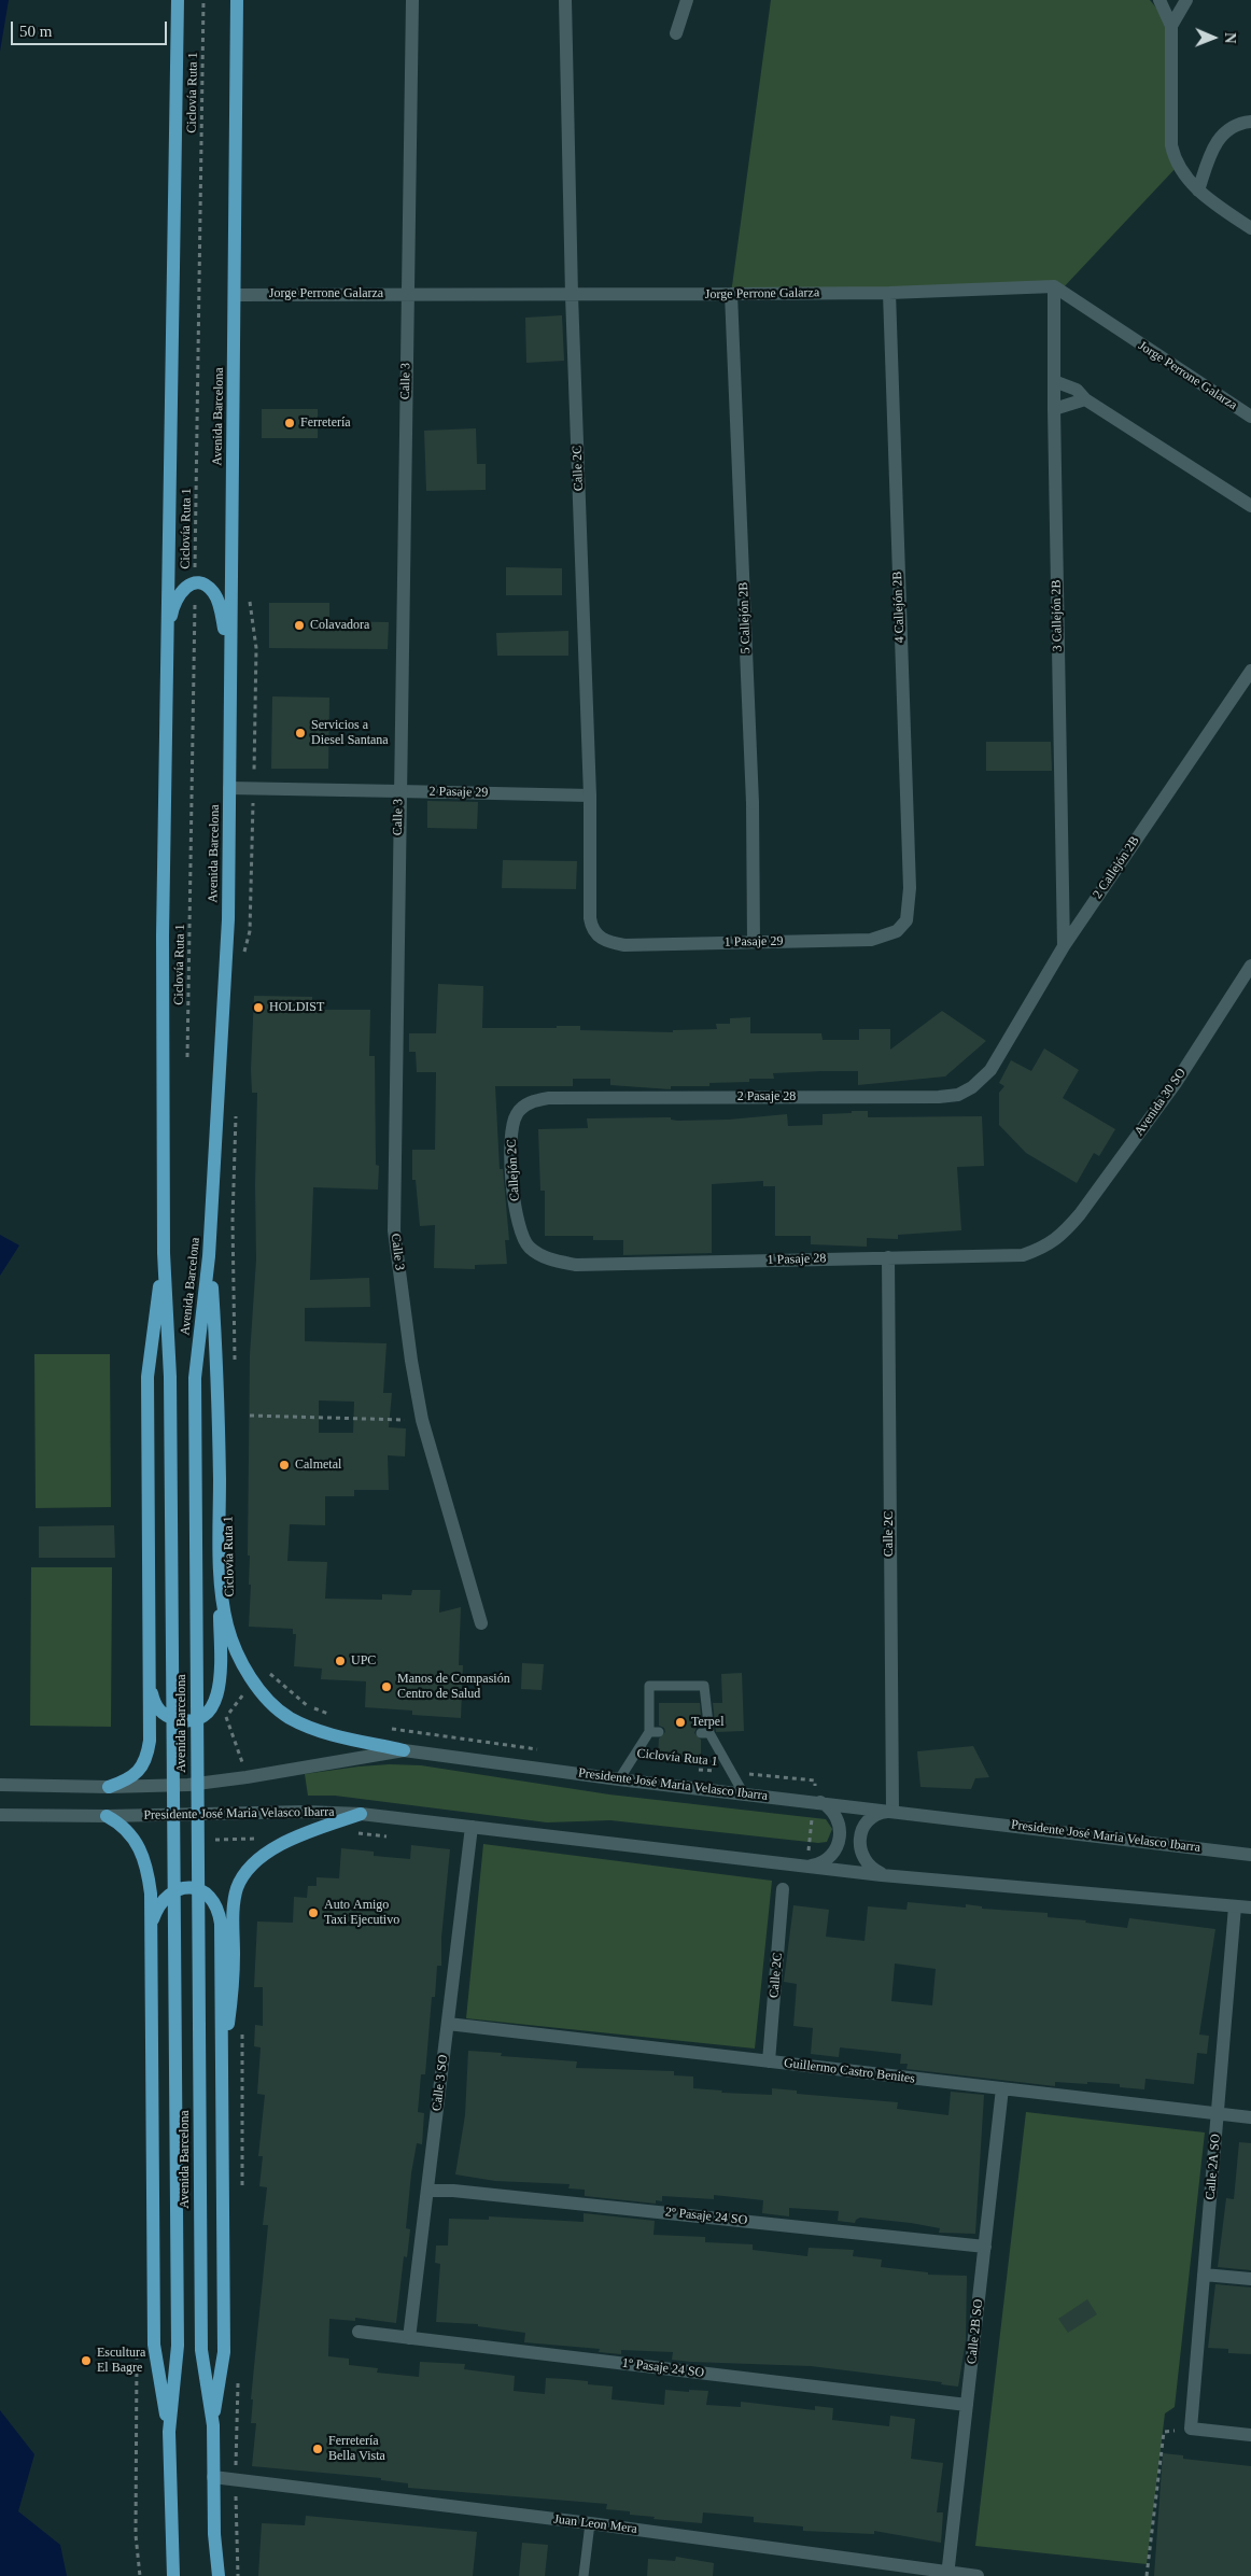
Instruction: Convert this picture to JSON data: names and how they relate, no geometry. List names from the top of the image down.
{
  "streets": {
    "main road": ["Avenida Barcelona"],
    "street": [
      "Jorge Perrone Galarza",
      "Calle 3",
      "Calle 2C",
      "4 Callejón 2B",
      "3 Callejón 2B",
      "5 Callejón 2B",
      "2 Pasaje 29",
      "2 Callejón 2B",
      "1 Pasaje 29",
      "2 Pasaje 28",
      "Avenida 30 SO",
      "Callejón 2C",
      "1 Pasaje 28",
      "Presidente José Maria Velasco Ibarra",
      "Guillermo Castro Benites",
      "Calle 3 SO",
      "Calle 2A SO",
      "2º Pasaje 24 SO",
      "Calle 2B SO",
      "1º Pasaje 24 SO",
      "Juan Leon Mera"
    ],
    "path": ["Ciclovía Ruta 1"]
  },
  "crossings": [
    ["Ciclovía Ruta 1", "Presidente José Maria Velasco Ibarra"],
    ["Jorge Perrone Galarza", "Calle 3"],
    ["Jorge Perrone Galarza", "Avenida Barcelona"],
    ["Jorge Perrone Galarza", "Calle 2C"],
    ["Jorge Perrone Galarza", "4 Callejón 2B"],
    ["Jorge Perrone Galarza", "3 Callejón 2B"],
    ["Jorge Perrone Galarza", "5 Callejón 2B"],
    ["Calle 3", "2 Pasaje 29"],
    ["Avenida Barcelona", "2 Pasaje 29"],
    ["Avenida Barcelona", "Juan Leon Mera"],
    ["Calle 2C", "2 Pasaje 29"],
    ["Calle 2C", "1 Pasaje 29"],
    ["Calle 2C", "1 Pasaje 28"],
    ["Calle 2C", "Presidente José Maria Velasco Ibarra"],
    ["Calle 2C", "Guillermo Castro Benites"],
    ["4 Callejón 2B", "1 Pasaje 29"],
    ["3 Callejón 2B", "2 Callejón 2B"],
    ["5 Callejón 2B", "1 Pasaje 29"],
    ["2 Callejón 2B", "2 Pasaje 28"],
    ["2 Pasaje 28", "Callejón 2C"],
    ["Avenida 30 SO", "1 Pasaje 28"],
    ["Callejón 2C", "1 Pasaje 28"],
    ["Presidente José Maria Velasco Ibarra", "Calle 3 SO"],
    ["Presidente José Maria Velasco Ibarra", "Calle 2A SO"],
    ["Guillermo Castro Benites", "Calle 3 SO"],
    ["Guillermo Castro Benites", "Calle 2A SO"],
    ["Guillermo Castro Benites", "Calle 2B SO"],
    ["Calle 3 SO", "2º Pasaje 24 SO"],
    ["Calle 3 SO", "1º Pasaje 24 SO"],
    ["2º Pasaje 24 SO", "Calle 2B SO"],
    ["Calle 2B SO", "1º Pasaje 24 SO"],
    ["Calle 2B SO", "Juan Leon Mera"]
  ],
  "places": [
    "Ferretería",
    "Colavadora",
    "Servicios a Diesel Santana",
    "HOLDIST",
    "Calmetal",
    "UPC",
    "Manos de Compasión Centro de Salud",
    "Terpel",
    "Auto Amigo Taxi Ejecutivo",
    "Escultura El Bagre",
    "Ferretería Bella Vista"
  ],
  "scale_bar": "50 m",
  "north": "right"
}
